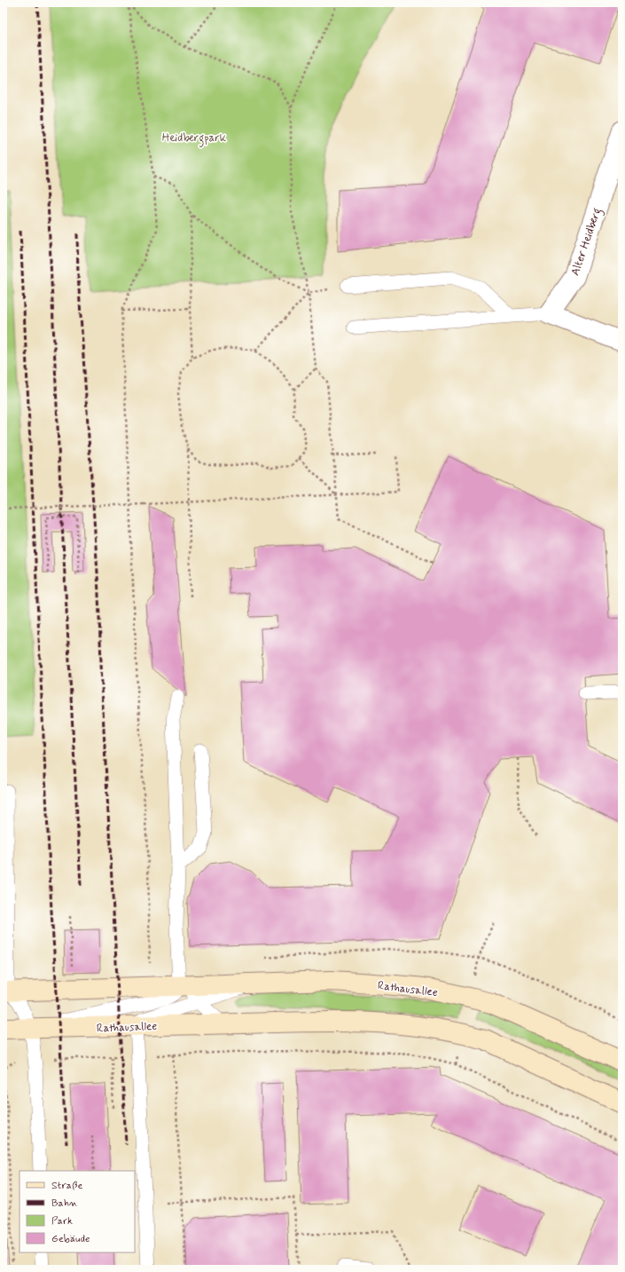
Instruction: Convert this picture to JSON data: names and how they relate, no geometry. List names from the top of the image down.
{
  "streets": {
    "main road": ["Rathausallee"],
    "street": ["Alter Heidberg"]
  },
  "parks": ["Heidbergpark"],
  "legend": [
    "Straße",
    "Bahn",
    "Park",
    "Gebäude"
  ]
}
